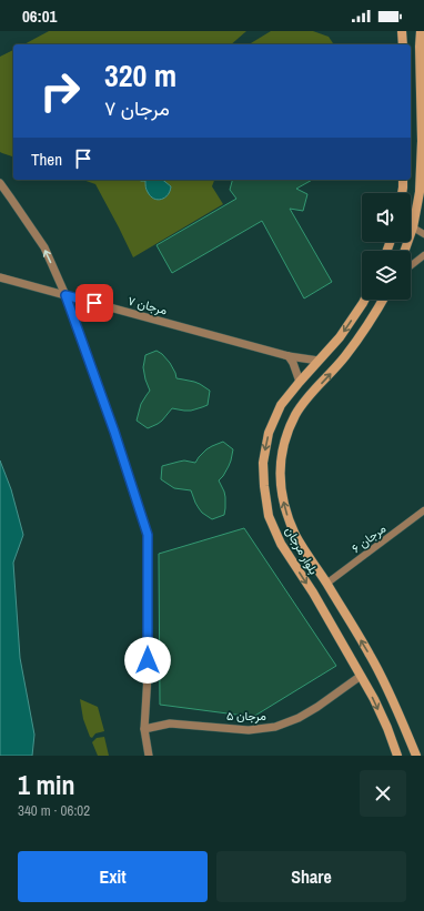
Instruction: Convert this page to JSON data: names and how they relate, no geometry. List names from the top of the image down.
{
  "streets": {
    "main road": ["بلوار مرجان"],
    "street": ["مرجان ۷", "مرجان ۶", "مرجان ۵"]
  },
  "crossings": [
    ["مرجان ۷", "بلوار مرجان"],
    ["مرجان ۶", "بلوار مرجان"],
    ["بلوار مرجان", "مرجان ۵"]
  ],
  "page": {
    "status": "06:01",
    "turn": ["320 m", "مرجان ۷"],
    "then": "Then",
    "heading": ["1 min", "340 m · 06:02"],
    "buttons": ["Exit", "Share"]
  }
}
